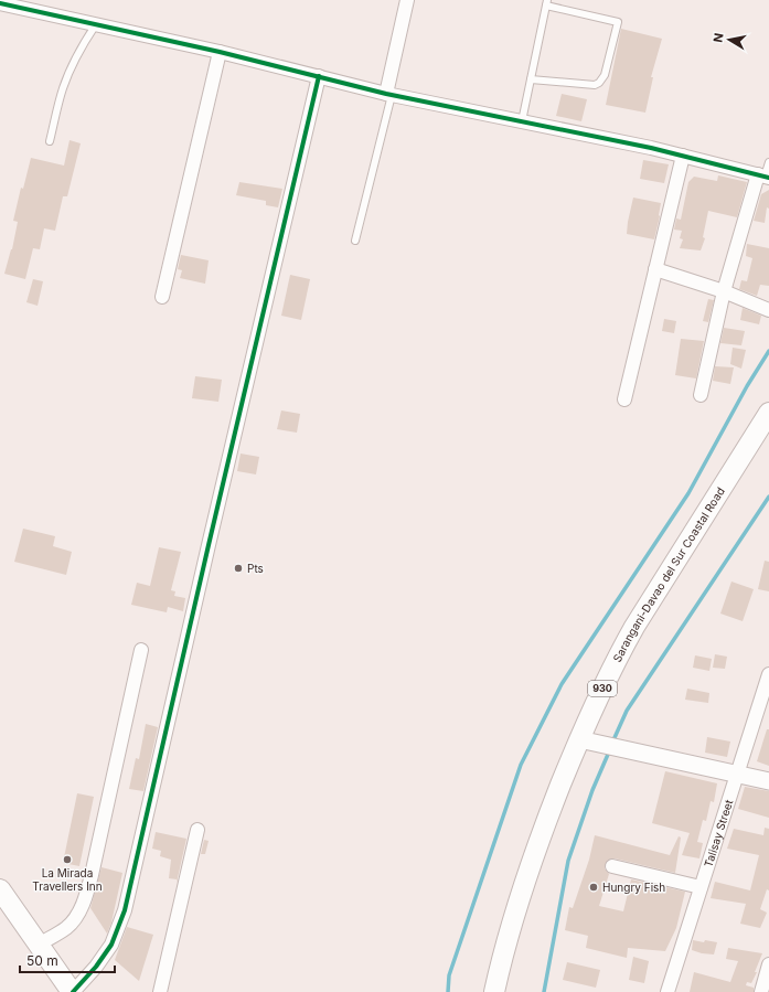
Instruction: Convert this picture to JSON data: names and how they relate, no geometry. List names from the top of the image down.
{
  "streets": {
    "main road": ["Sarangani-Davao del Sur Coastal Road", "930"],
    "street": ["Talisay Street"]
  },
  "places": ["Pts", "La Mirada Travellers Inn", "Hungry Fish"],
  "scale_bar": "50 m",
  "north": "left"
}
